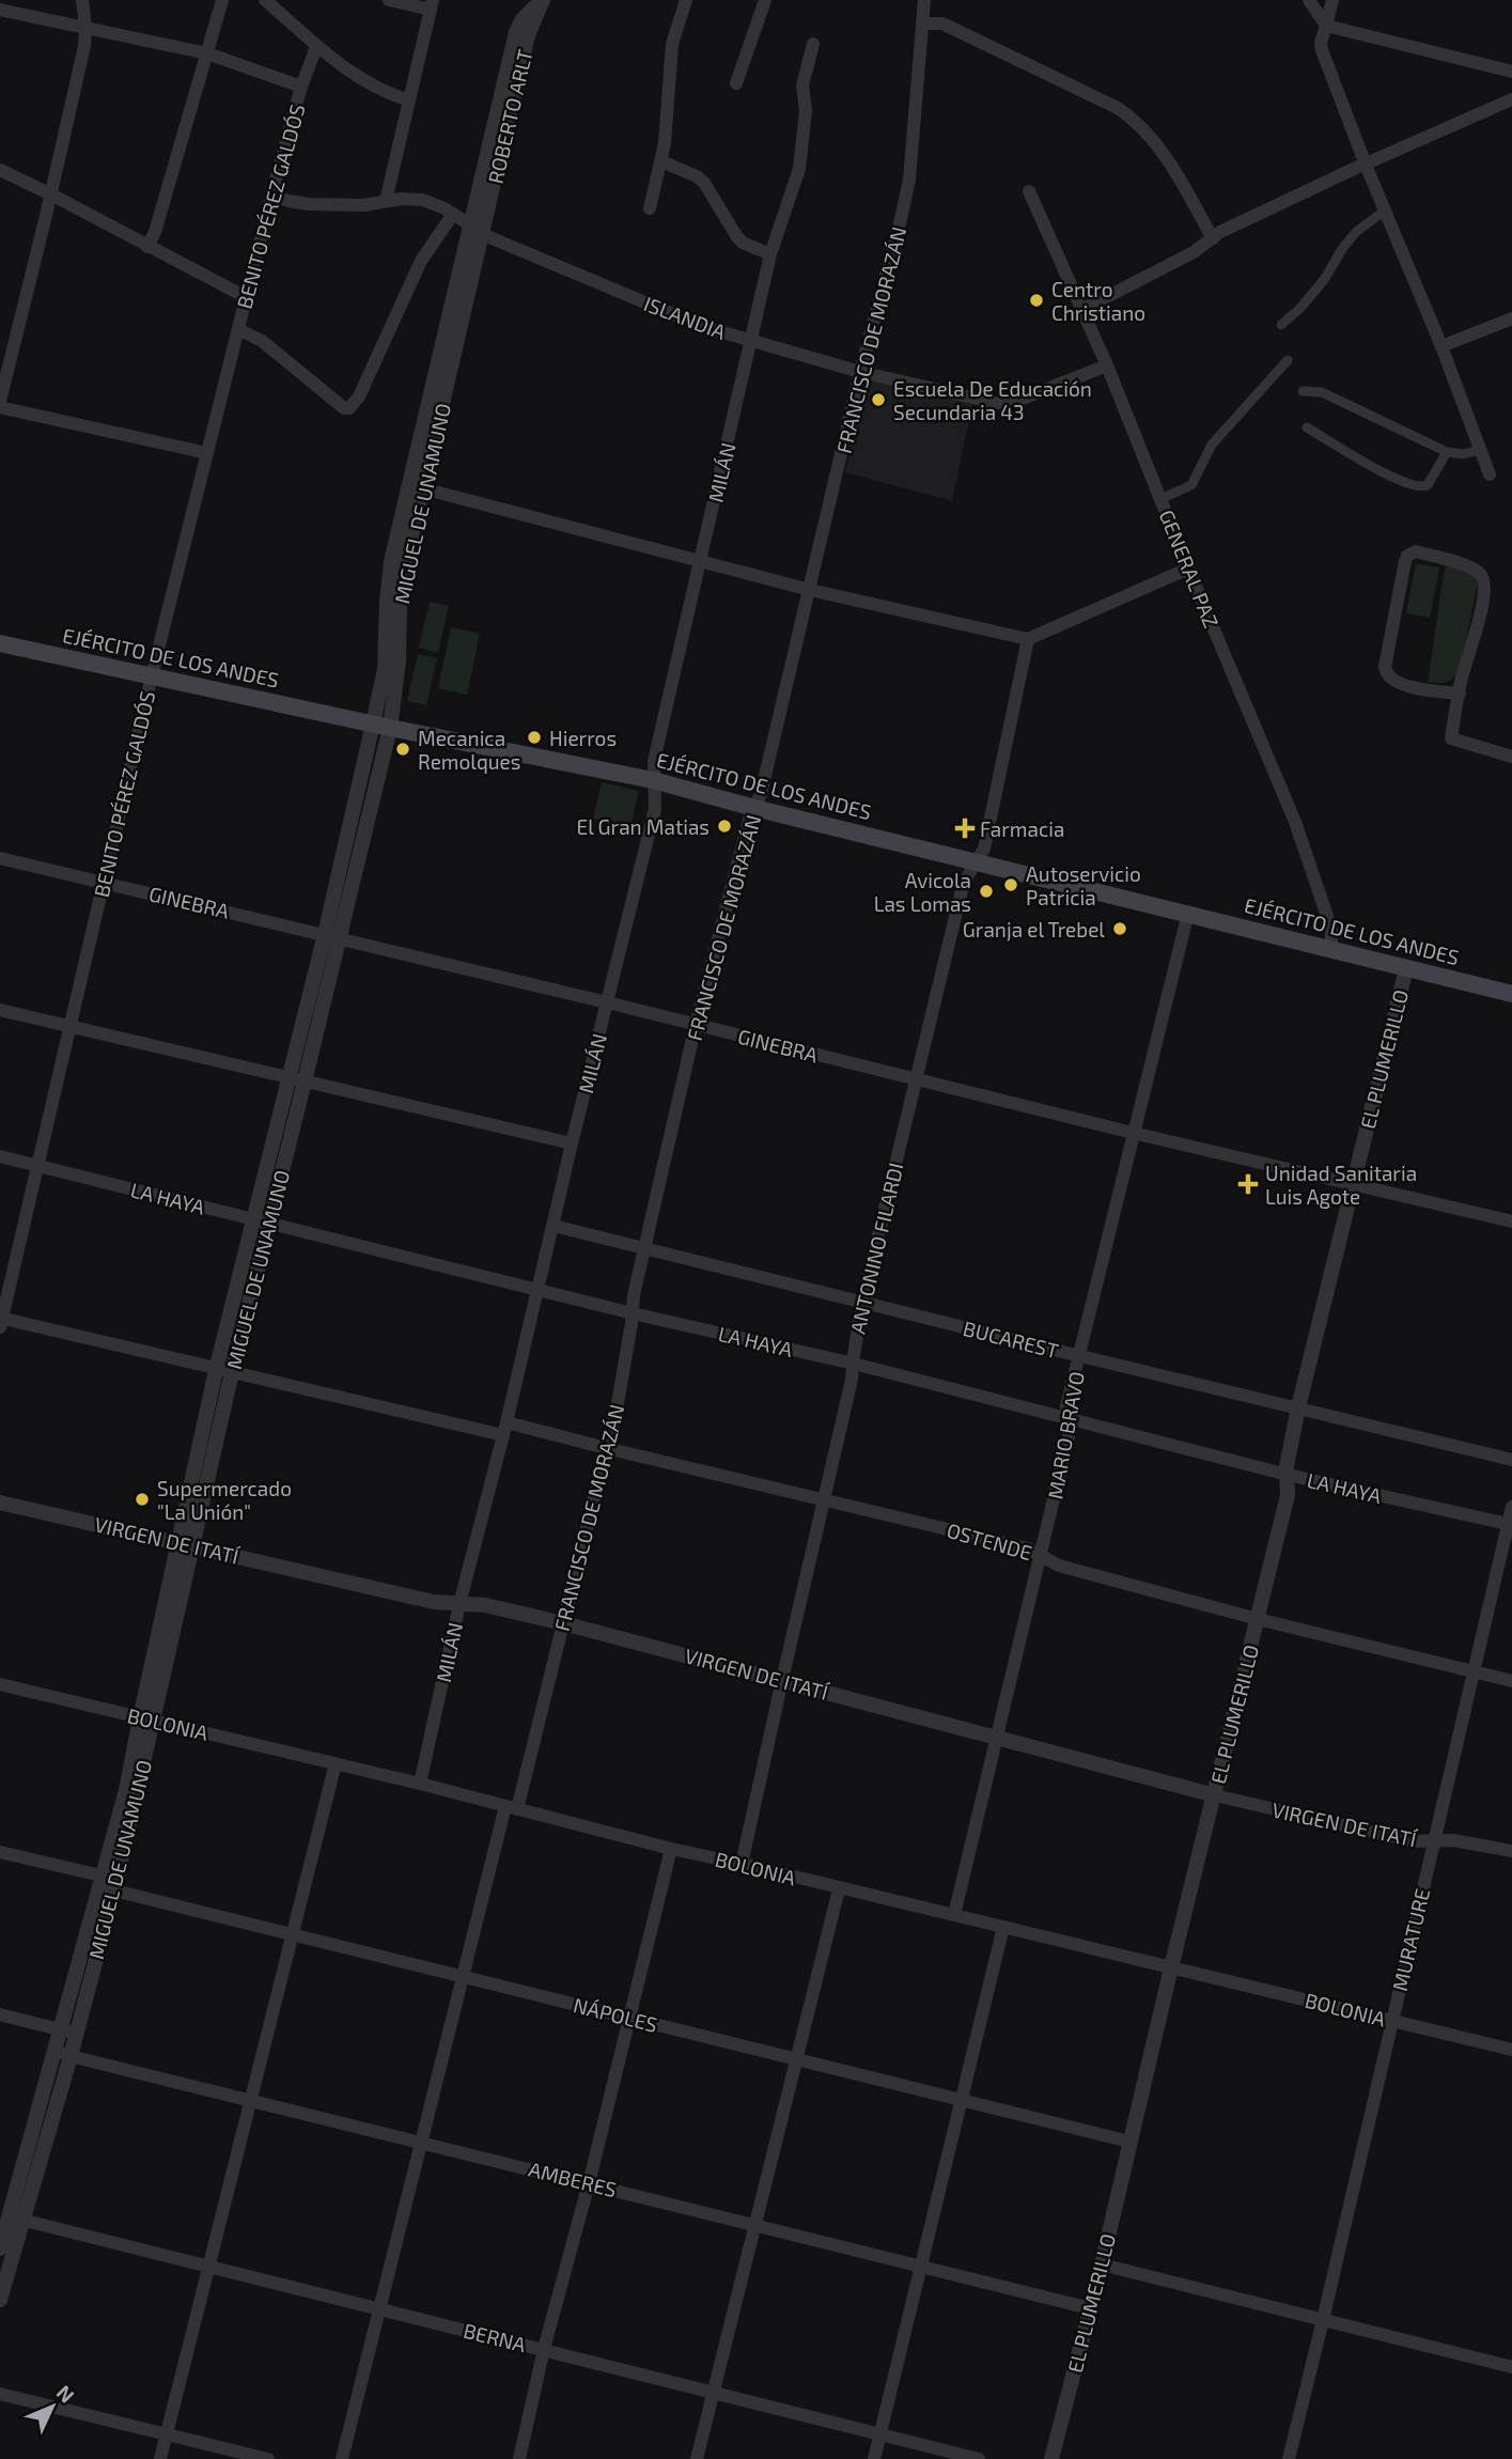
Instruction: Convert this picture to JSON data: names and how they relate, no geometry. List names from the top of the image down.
{
  "streets": {
    "main road": ["EJÉRCITO DE LOS ANDES"],
    "street": [
      "ROBERTO ARLT",
      "BENITO PÉREZ GALDÓS",
      "ISLANDIA",
      "FRANCISCO DE MORAZÁN",
      "MILÁN",
      "MIGUEL DE UNAMUNO",
      "GENERAL PAZ",
      "GINEBRA",
      "EL PLUMERILLO",
      "LA HAYA",
      "ANTONINO FILARDI",
      "BUCAREST",
      "MARIO BRAVO",
      "VIRGEN DE ITATÍ",
      "OSTENDE",
      "BOLONIA",
      "MURATURE",
      "NÁPOLES",
      "AMBERES",
      "BERNA"
    ]
  },
  "crossings": [
    ["ROBERTO ARLT", "ISLANDIA"],
    ["ROBERTO ARLT", "MIGUEL DE UNAMUNO"],
    ["BENITO PÉREZ GALDÓS", "ISLANDIA"],
    ["BENITO PÉREZ GALDÓS", "EJÉRCITO DE LOS ANDES"],
    ["BENITO PÉREZ GALDÓS", "GINEBRA"],
    ["BENITO PÉREZ GALDÓS", "LA HAYA"],
    ["BENITO PÉREZ GALDÓS", "OSTENDE"],
    ["ISLANDIA", "FRANCISCO DE MORAZÁN"],
    ["ISLANDIA", "MILÁN"],
    ["ISLANDIA", "MIGUEL DE UNAMUNO"],
    ["ISLANDIA", "GENERAL PAZ"],
    ["FRANCISCO DE MORAZÁN", "EJÉRCITO DE LOS ANDES"],
    ["FRANCISCO DE MORAZÁN", "GINEBRA"],
    ["FRANCISCO DE MORAZÁN", "LA HAYA"],
    ["FRANCISCO DE MORAZÁN", "BUCAREST"],
    ["FRANCISCO DE MORAZÁN", "VIRGEN DE ITATÍ"],
    ["FRANCISCO DE MORAZÁN", "OSTENDE"],
    ["FRANCISCO DE MORAZÁN", "BOLONIA"],
    ["FRANCISCO DE MORAZÁN", "NÁPOLES"],
    ["FRANCISCO DE MORAZÁN", "AMBERES"],
    ["FRANCISCO DE MORAZÁN", "BERNA"],
    ["MILÁN", "EJÉRCITO DE LOS ANDES"],
    ["MILÁN", "GINEBRA"],
    ["MILÁN", "LA HAYA"],
    ["MILÁN", "BUCAREST"],
    ["MILÁN", "VIRGEN DE ITATÍ"],
    ["MILÁN", "OSTENDE"],
    ["MILÁN", "BOLONIA"],
    ["MIGUEL DE UNAMUNO", "EJÉRCITO DE LOS ANDES"],
    ["MIGUEL DE UNAMUNO", "GINEBRA"],
    ["MIGUEL DE UNAMUNO", "LA HAYA"],
    ["MIGUEL DE UNAMUNO", "VIRGEN DE ITATÍ"],
    ["MIGUEL DE UNAMUNO", "OSTENDE"],
    ["MIGUEL DE UNAMUNO", "BOLONIA"],
    ["MIGUEL DE UNAMUNO", "NÁPOLES"],
    ["MIGUEL DE UNAMUNO", "AMBERES"],
    ["MIGUEL DE UNAMUNO", "BERNA"],
    ["GENERAL PAZ", "EJÉRCITO DE LOS ANDES"],
    ["EJÉRCITO DE LOS ANDES", "EL PLUMERILLO"],
    ["EJÉRCITO DE LOS ANDES", "ANTONINO FILARDI"],
    ["EJÉRCITO DE LOS ANDES", "MARIO BRAVO"],
    ["GINEBRA", "EL PLUMERILLO"],
    ["GINEBRA", "ANTONINO FILARDI"],
    ["GINEBRA", "MARIO BRAVO"],
    ["EL PLUMERILLO", "LA HAYA"],
    ["EL PLUMERILLO", "BUCAREST"],
    ["EL PLUMERILLO", "VIRGEN DE ITATÍ"],
    ["EL PLUMERILLO", "OSTENDE"],
    ["EL PLUMERILLO", "BOLONIA"],
    ["EL PLUMERILLO", "NÁPOLES"],
    ["EL PLUMERILLO", "AMBERES"],
    ["LA HAYA", "ANTONINO FILARDI"],
    ["LA HAYA", "MARIO BRAVO"],
    ["LA HAYA", "MURATURE"],
    ["ANTONINO FILARDI", "BUCAREST"],
    ["ANTONINO FILARDI", "VIRGEN DE ITATÍ"],
    ["ANTONINO FILARDI", "OSTENDE"],
    ["ANTONINO FILARDI", "BOLONIA"],
    ["BUCAREST", "MARIO BRAVO"],
    ["MARIO BRAVO", "VIRGEN DE ITATÍ"],
    ["MARIO BRAVO", "OSTENDE"],
    ["MARIO BRAVO", "BOLONIA"],
    ["VIRGEN DE ITATÍ", "MURATURE"],
    ["OSTENDE", "MURATURE"],
    ["BOLONIA", "MURATURE"]
  ],
  "places": {
    "other": [
      "Centro Christiano",
      "Escuela De Educación Secundaria 43",
      "Hierros",
      "Mecanica Remolques",
      "El Gran Matias",
      "Autoservicio Patricia",
      "Avicola Las Lomas",
      "Granja el Trebel",
      "Supermercado \"La Unión\""
    ],
    "health": ["Farmacia", "Unidad Sanitaria Luis Agote"]
  },
  "north": "top right"
}
